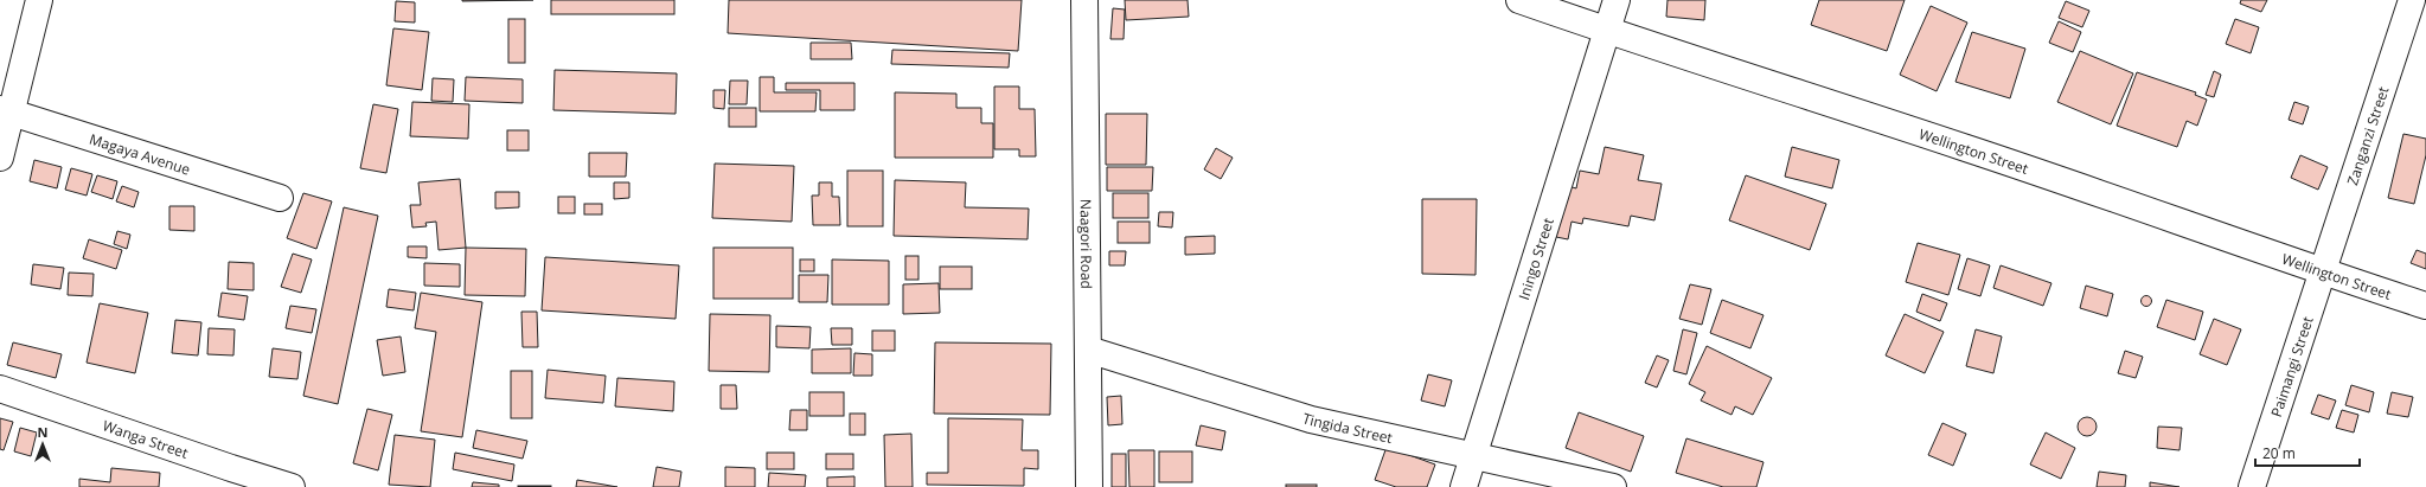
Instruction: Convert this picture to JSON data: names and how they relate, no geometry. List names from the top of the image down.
{
  "streets": {
    "street": [
      "Zanganzi Street",
      "Wellington Street",
      "Magaya Avenue",
      "Naagori Road",
      "Iningo Street",
      "Paimangi Street",
      "Tingida Street",
      "Wanga Street"
    ]
  },
  "crossings": [
    ["Zanganzi Street", "Wellington Street"],
    ["Zanganzi Street", "Paimangi Street"],
    ["Wellington Street", "Iningo Street"],
    ["Wellington Street", "Paimangi Street"],
    ["Naagori Road", "Tingida Street"],
    ["Iningo Street", "Tingida Street"]
  ],
  "scale_bar": "20 m",
  "north": "top"
}
